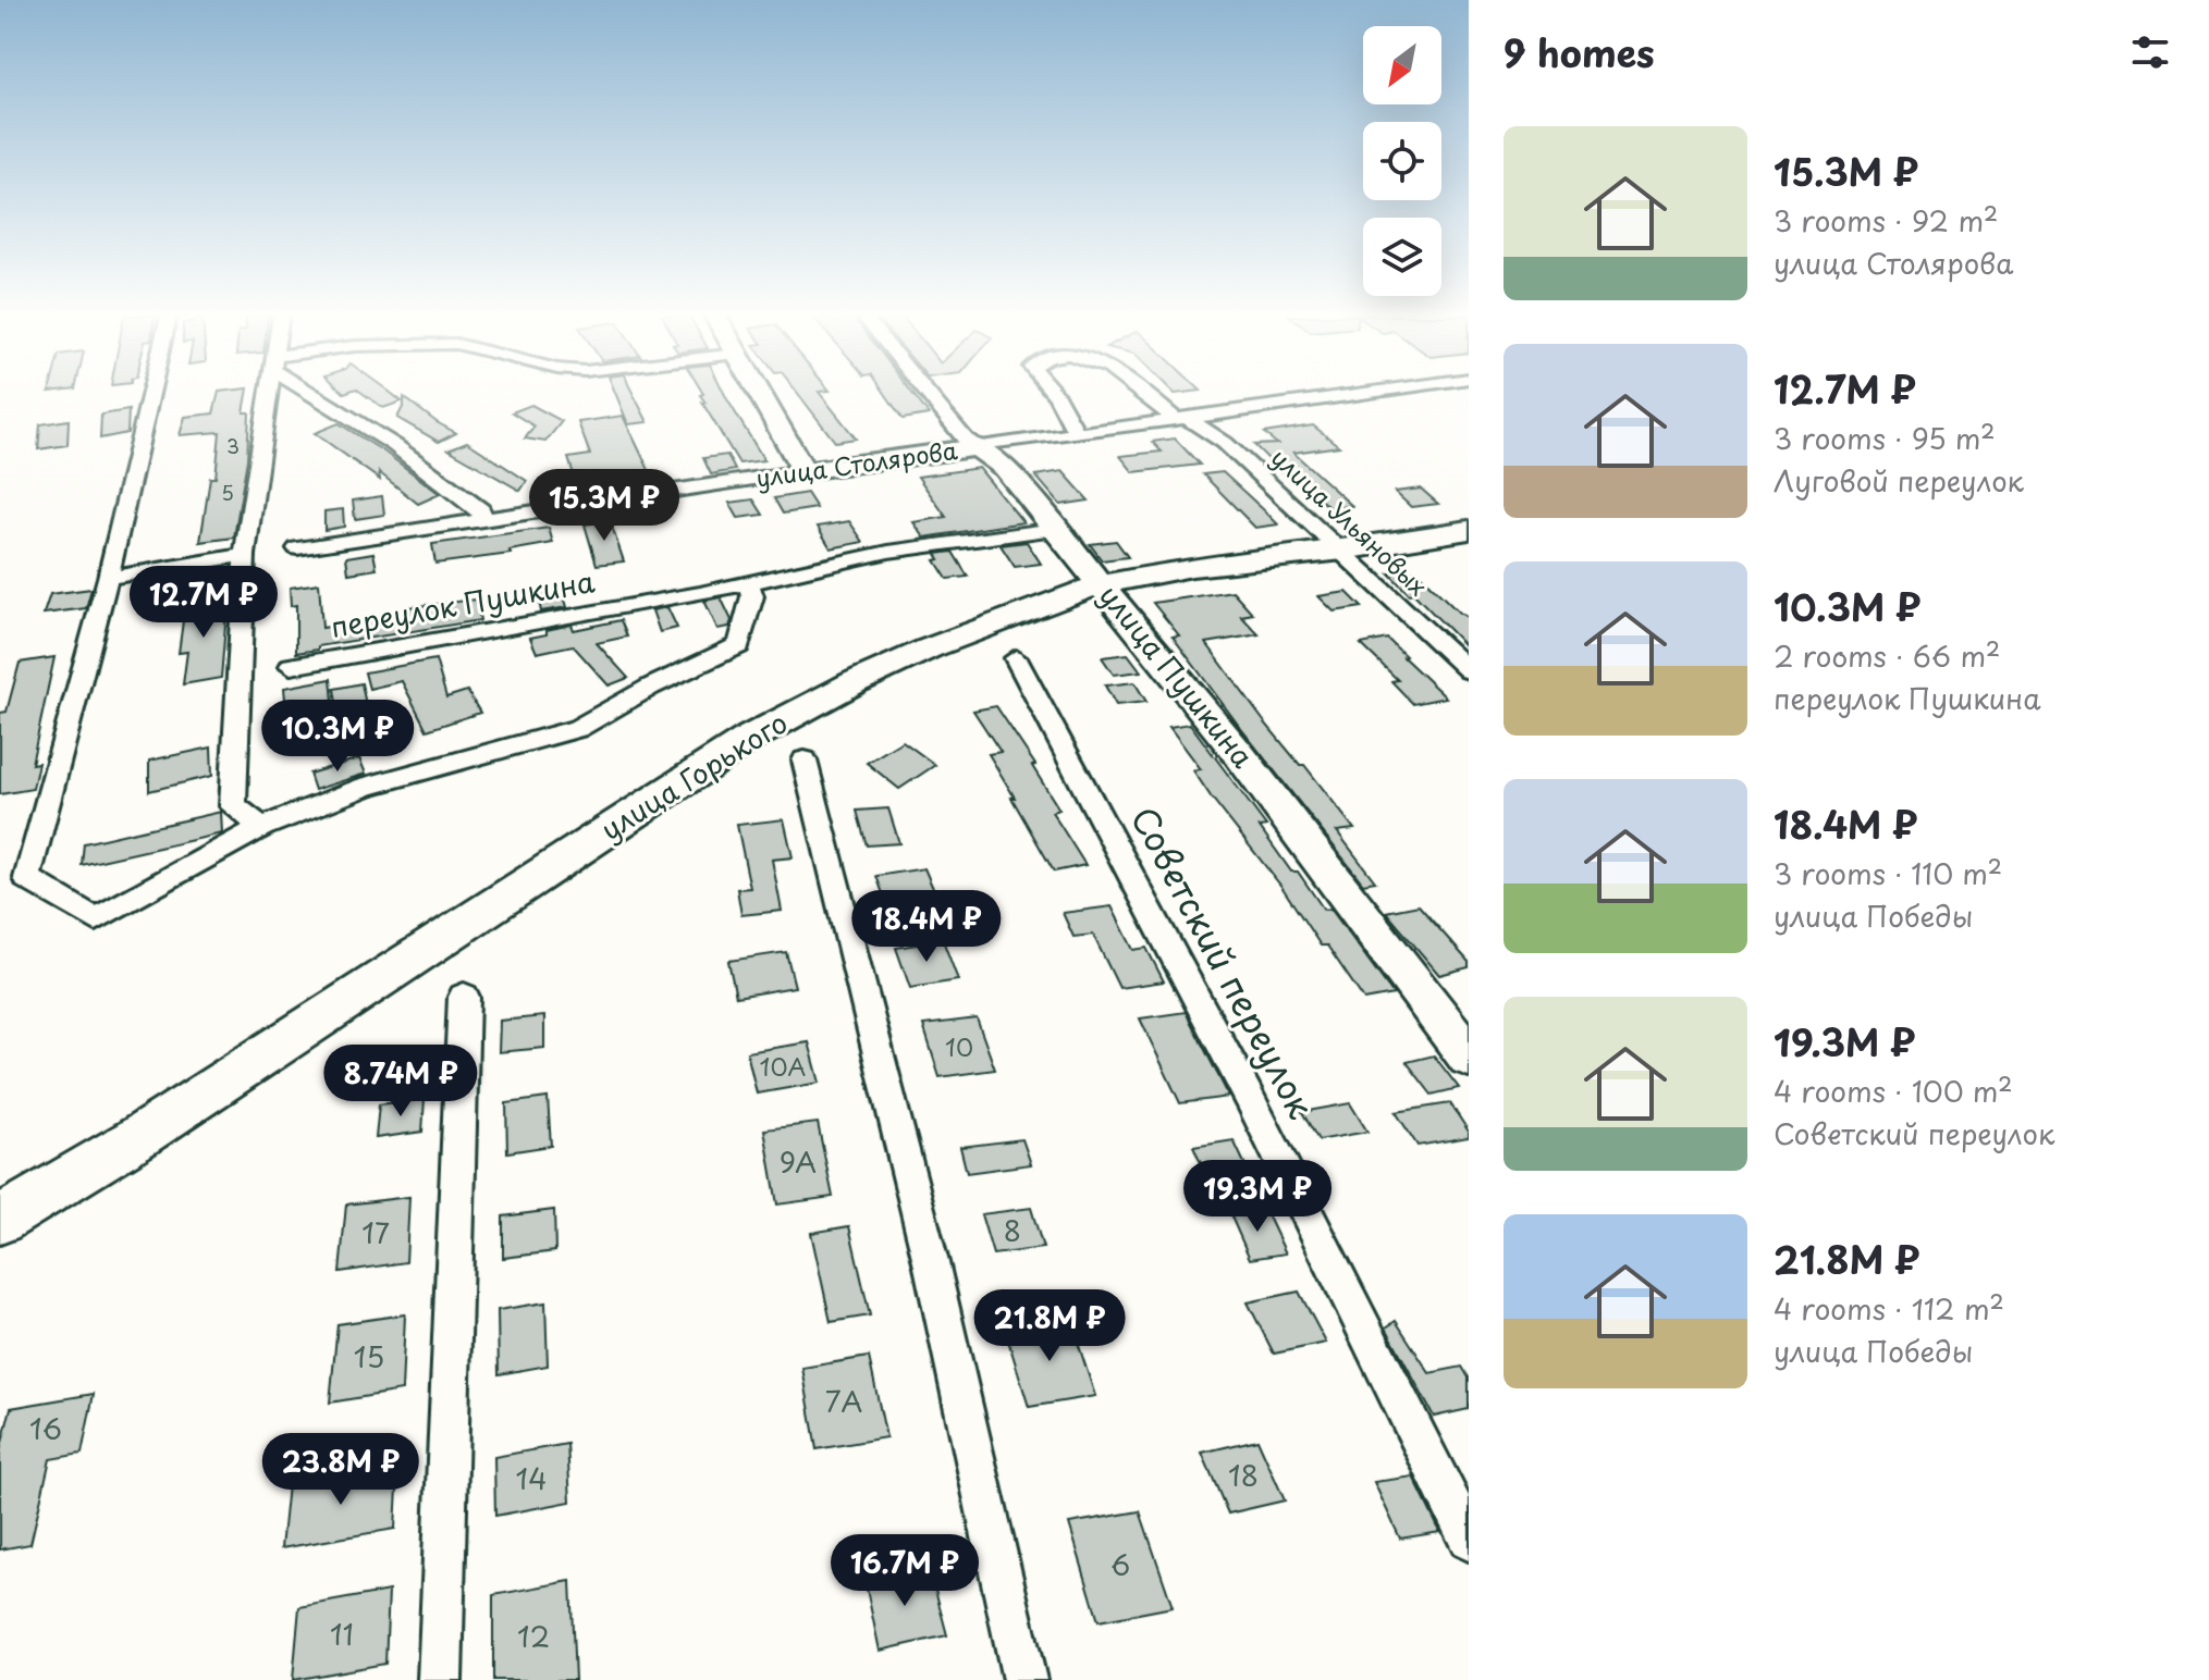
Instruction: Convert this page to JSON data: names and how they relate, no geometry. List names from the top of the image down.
{
  "streets": {
    "street": [
      "улица Столярова",
      "улица Ульяновых",
      "переулок Пушкина",
      "улица Пушкина",
      "улица Горького",
      "Советский переулок"
    ]
  },
  "crossings": [
    ["улица Столярова", "улица Ульяновых"],
    ["улица Столярова", "улица Пушкина"],
    ["улица Ульяновых", "улица Горького"],
    ["переулок Пушкина", "улица Пушкина"],
    ["улица Пушкина", "улица Горького"]
  ],
  "house_numbers": [
    "3",
    "5",
    "10",
    "10А",
    "9А",
    "8",
    "17",
    "15",
    "7А",
    "16",
    "18",
    "14",
    "6",
    "11",
    "12"
  ],
  "north": "bottom left",
  "page": {
    "heading": "9 homes",
    "list": [
      {
        "name": "15.3M ₽",
        "note": "3 rooms · 92 m² · улица Столярова"
      },
      {
        "name": "12.7M ₽",
        "note": "3 rooms · 95 m² · Луговой переулок"
      },
      {
        "name": "10.3M ₽",
        "note": "2 rooms · 66 m² · переулок Пушкина"
      },
      {
        "name": "18.4M ₽",
        "note": "3 rooms · 110 m² · улица Победы"
      },
      {
        "name": "19.3M ₽",
        "note": "4 rooms · 100 m² · Советский переулок"
      },
      {
        "name": "21.8M ₽",
        "note": "4 rooms · 112 m² · улица Победы"
      }
    ],
    "price": [
      "15.3M ₽",
      "12.7M ₽",
      "10.3M ₽",
      "18.4M ₽",
      "8.74M ₽",
      "19.3M ₽",
      "21.8M ₽",
      "23.8M ₽",
      "16.7M ₽"
    ]
  }
}
